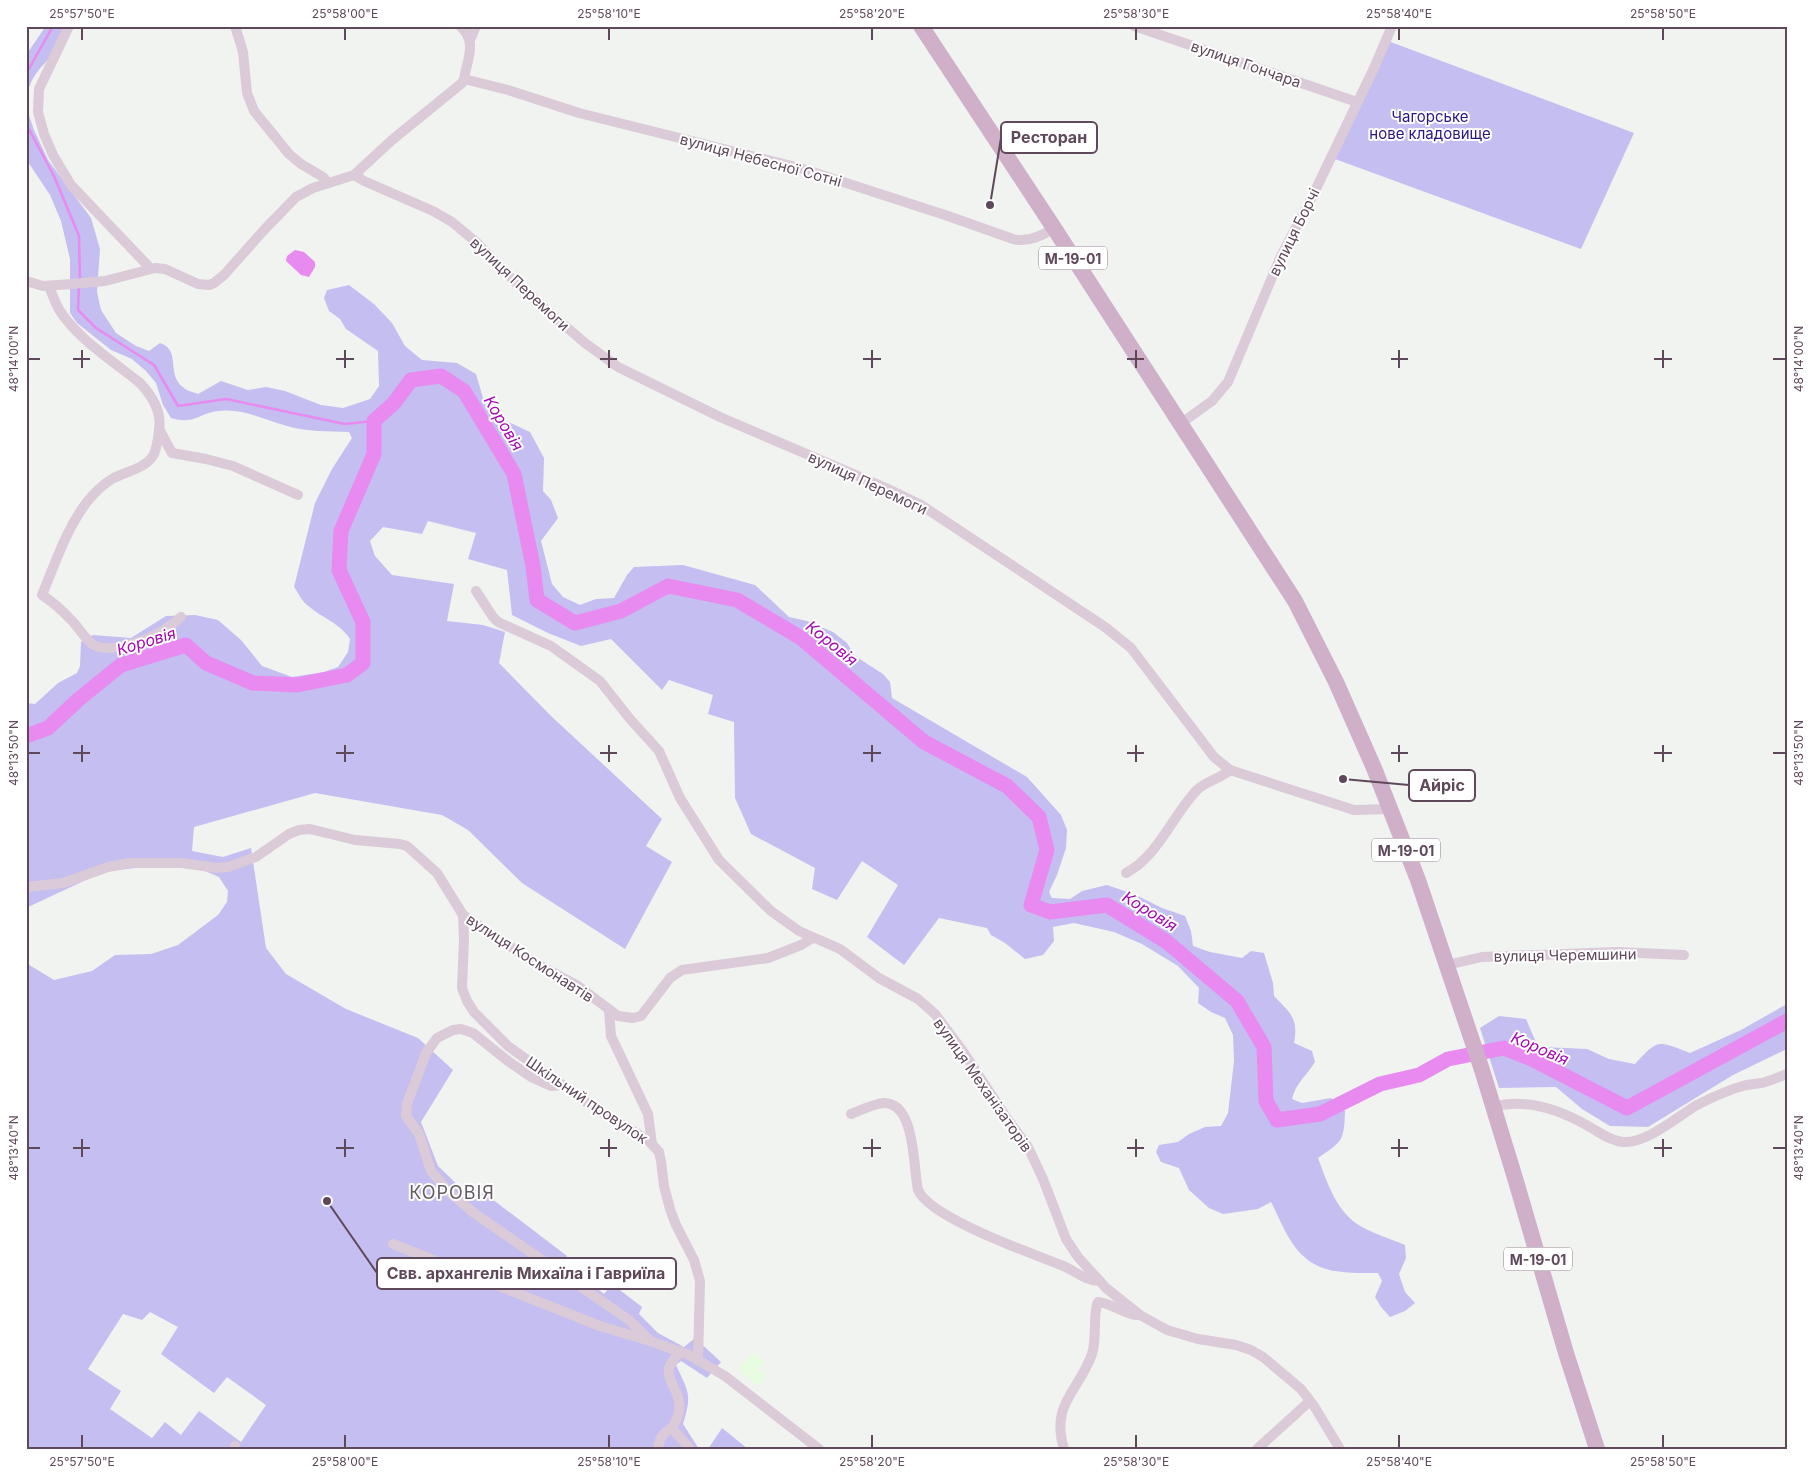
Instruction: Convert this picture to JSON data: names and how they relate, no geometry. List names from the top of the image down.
{
  "streets": {
    "main road": ["М-19-01"],
    "street": [
      "вулиця Гончара",
      "вулиця Небесної Сотні",
      "вулиця Борчі",
      "вулиця Перемоги",
      "вулиця Черемшини",
      "вулиця Космонавтів",
      "вулиця Механізаторів",
      "Шкільний провулок"
    ]
  },
  "crossings": [
    ["вулиця Гончара", "вулиця Борчі"],
    ["вулиця Небесної Сотні", "М-19-01"],
    ["вулиця Борчі", "М-19-01"],
    ["М-19-01", "вулиця Перемоги"],
    ["М-19-01", "вулиця Черемшини"],
    ["вулиця Космонавтів", "вулиця Механізаторів"],
    ["вулиця Космонавтів", "Шкільний провулок"]
  ],
  "districts": ["КОРОВІЯ"],
  "water": ["Коровія"],
  "parks": ["Чагорське нове кладовище"],
  "places": ["Ресторан", "Айріс", "Свв. архангелів Михаїла і Гавриїла"],
  "coordinates": [
    "25°57'50\"E",
    "25°58'00\"E",
    "25°58'10\"E",
    "25°58'20\"E",
    "25°58'30\"E",
    "25°58'40\"E",
    "25°58'50\"E",
    "48°14'00\"N",
    "48°13'50\"N",
    "48°13'40\"N"
  ]
}
